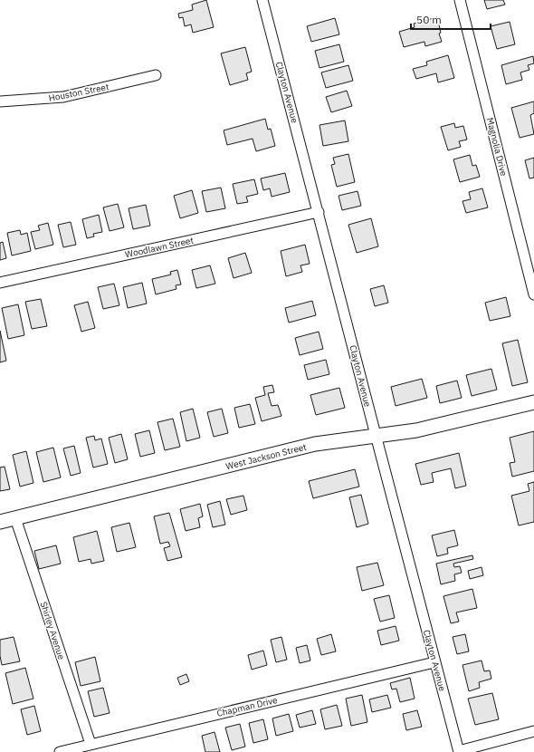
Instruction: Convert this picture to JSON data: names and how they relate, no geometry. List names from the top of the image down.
{
  "streets": {
    "street": [
      "Houston Street",
      "Clayton Avenue",
      "Magnolia Drive",
      "Woodlawn Street",
      "West Jackson Street",
      "Shirley Avenue",
      "Chapman Drive"
    ]
  },
  "crossings": [
    ["Clayton Avenue", "Woodlawn Street"],
    ["Clayton Avenue", "West Jackson Street"],
    ["Clayton Avenue", "Chapman Drive"],
    ["West Jackson Street", "Shirley Avenue"],
    ["Shirley Avenue", "Chapman Drive"]
  ],
  "scale_bar": "50 m"
}
